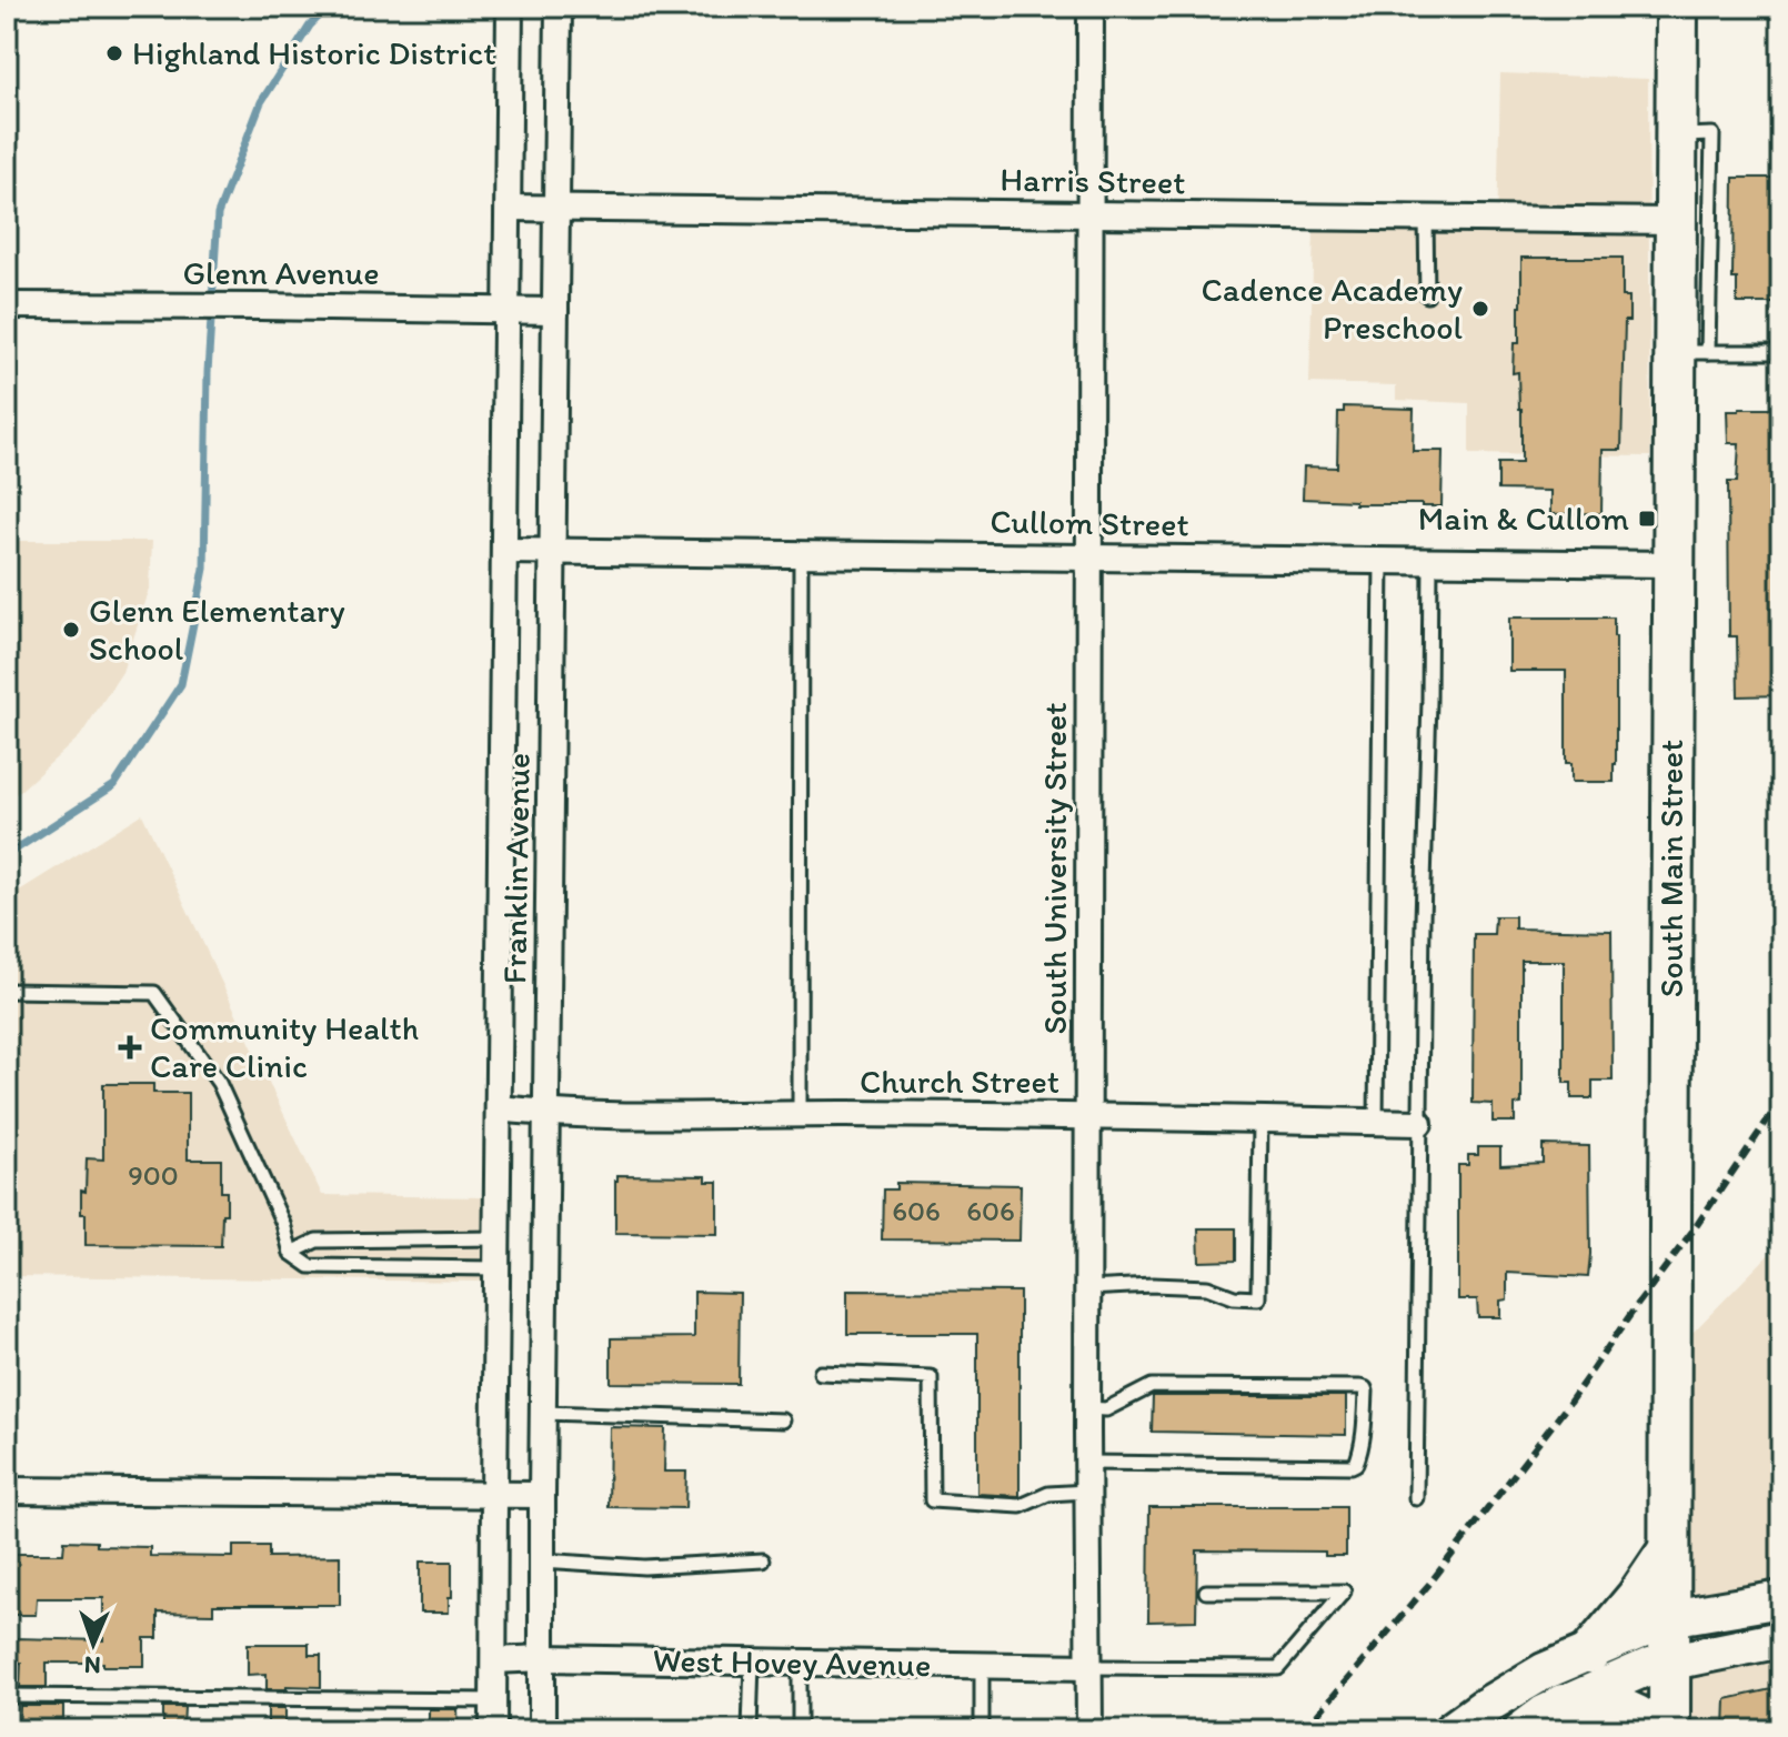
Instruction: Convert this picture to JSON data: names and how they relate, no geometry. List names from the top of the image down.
{
  "streets": {
    "main road": ["South Main Street"],
    "street": [
      "Harris Street",
      "Glenn Avenue",
      "Cullom Street",
      "Franklin Avenue",
      "South University Street",
      "Church Street",
      "West Hovey Avenue"
    ]
  },
  "crossings": [
    ["Harris Street", "Franklin Avenue"],
    ["Harris Street", "South University Street"],
    ["Harris Street", "South Main Street"],
    ["Glenn Avenue", "Franklin Avenue"],
    ["Cullom Street", "Franklin Avenue"],
    ["Cullom Street", "South University Street"],
    ["Cullom Street", "South Main Street"],
    ["Franklin Avenue", "Church Street"],
    ["Franklin Avenue", "West Hovey Avenue"],
    ["South University Street", "Church Street"],
    ["South University Street", "West Hovey Avenue"]
  ],
  "places": {
    "other": ["Highland Historic District", "Cadence Academy Preschool", "Glenn Elementary School"],
    "transit": ["Main & Cullom"],
    "health": ["Community Health Care Clinic"]
  },
  "house_numbers": ["900", "606", "606"],
  "north": "bottom"
}
